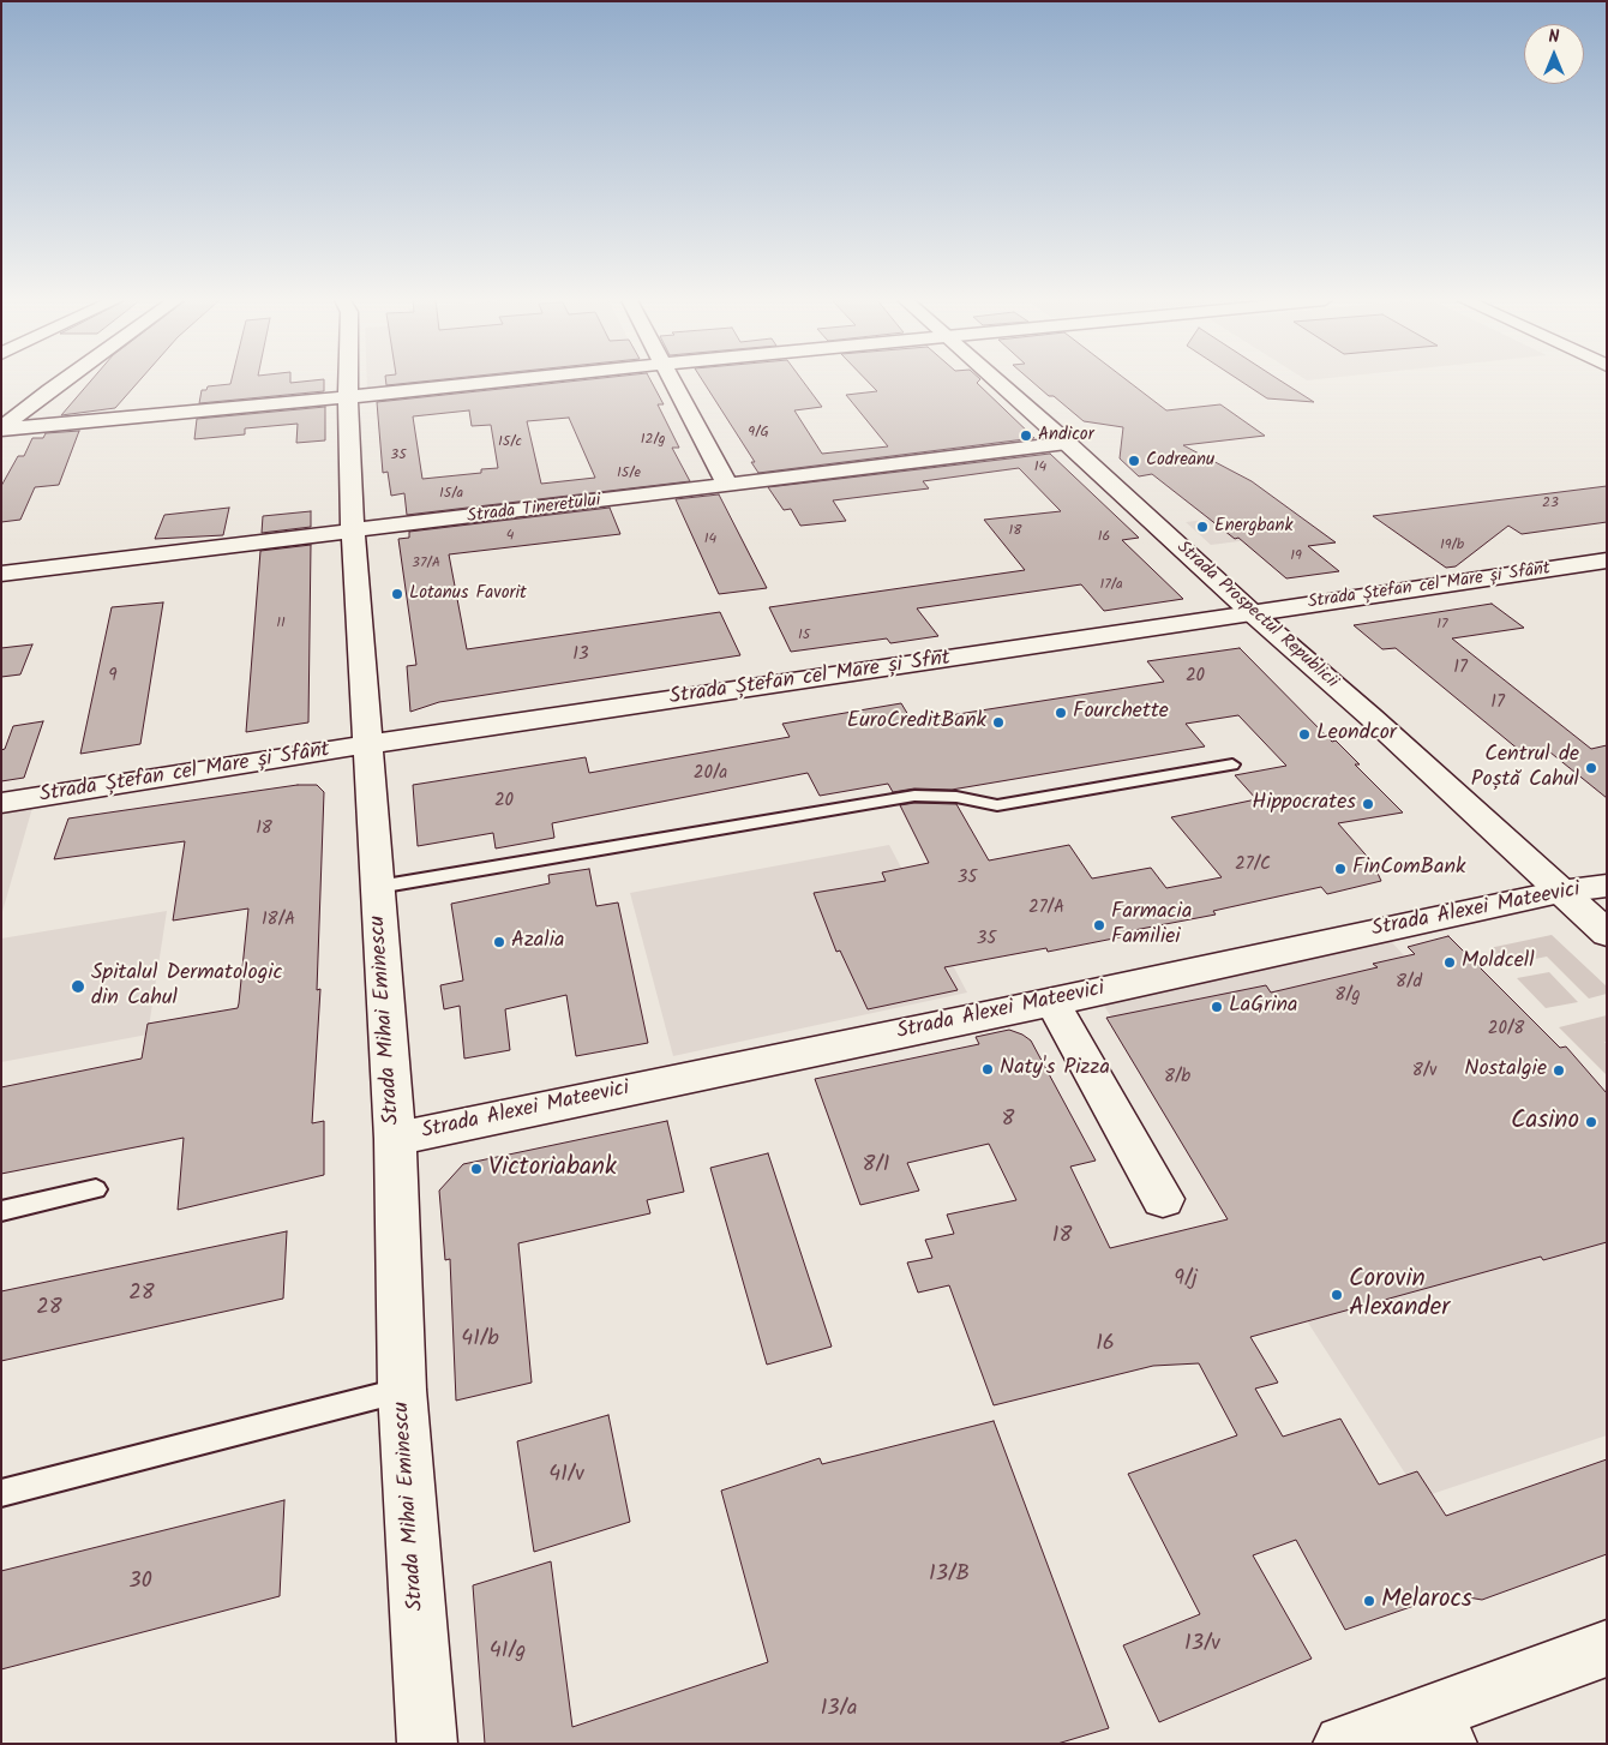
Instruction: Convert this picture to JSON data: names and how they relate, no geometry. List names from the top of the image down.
{
  "streets": {
    "street": [
      "Strada Tineretului",
      "Strada Ștefan cel Mare și Sfânt",
      "Strada Prospectul Republicii",
      "Strada Ștefan cel Mare și Sfnt",
      "Strada Alexei Mateevici",
      "Strada Mihai Eminescu"
    ]
  },
  "crossings": [
    ["Strada Tineretului", "Strada Prospectul Republicii"],
    ["Strada Tineretului", "Strada Mihai Eminescu"],
    ["Strada Ștefan cel Mare și Sfânt", "Strada Prospectul Republicii"],
    ["Strada Ștefan cel Mare și Sfânt", "Strada Ștefan cel Mare și Sfnt"],
    ["Strada Ștefan cel Mare și Sfânt", "Strada Mihai Eminescu"],
    ["Strada Prospectul Republicii", "Strada Ștefan cel Mare și Sfnt"],
    ["Strada Prospectul Republicii", "Strada Alexei Mateevici"],
    ["Strada Ștefan cel Mare și Sfnt", "Strada Mihai Eminescu"],
    ["Strada Alexei Mateevici", "Strada Mihai Eminescu"]
  ],
  "places": [
    "Andicor",
    "Codreanu",
    "Energbank",
    "Lotanus Favorit",
    "Fourchette",
    "EuroCreditBank",
    "Leondcor",
    "Centrul de Poștă Cahul",
    "Hippocrates",
    "FinComBank",
    "Farmacia Familiei",
    "Azalia",
    "Moldcell",
    "Spitalul Dermatologic din Cahul",
    "LaGrina",
    "Naty's Pizza",
    "Nostalgie",
    "Casino",
    "Victoriabank",
    "Corovin Alexander",
    "Melarocs"
  ],
  "house_numbers": [
    "9/G",
    "12/g",
    "15/c",
    "35",
    "14",
    "15/e",
    "15/a",
    "23",
    "18",
    "4",
    "16",
    "14",
    "19/b",
    "19",
    "37/A",
    "17/a",
    "11",
    "17",
    "15",
    "13",
    "17",
    "9",
    "20",
    "17",
    "20/a",
    "20",
    "18",
    "27/C",
    "35",
    "27/A",
    "18/A",
    "35",
    "8/d",
    "8/g",
    "20/8",
    "8/v",
    "8/b",
    "8",
    "8/1",
    "18",
    "9/j",
    "28",
    "28",
    "41/b",
    "16",
    "41/v",
    "13/B",
    "30",
    "13/v",
    "41/g",
    "13/a"
  ],
  "north": "top"
}
